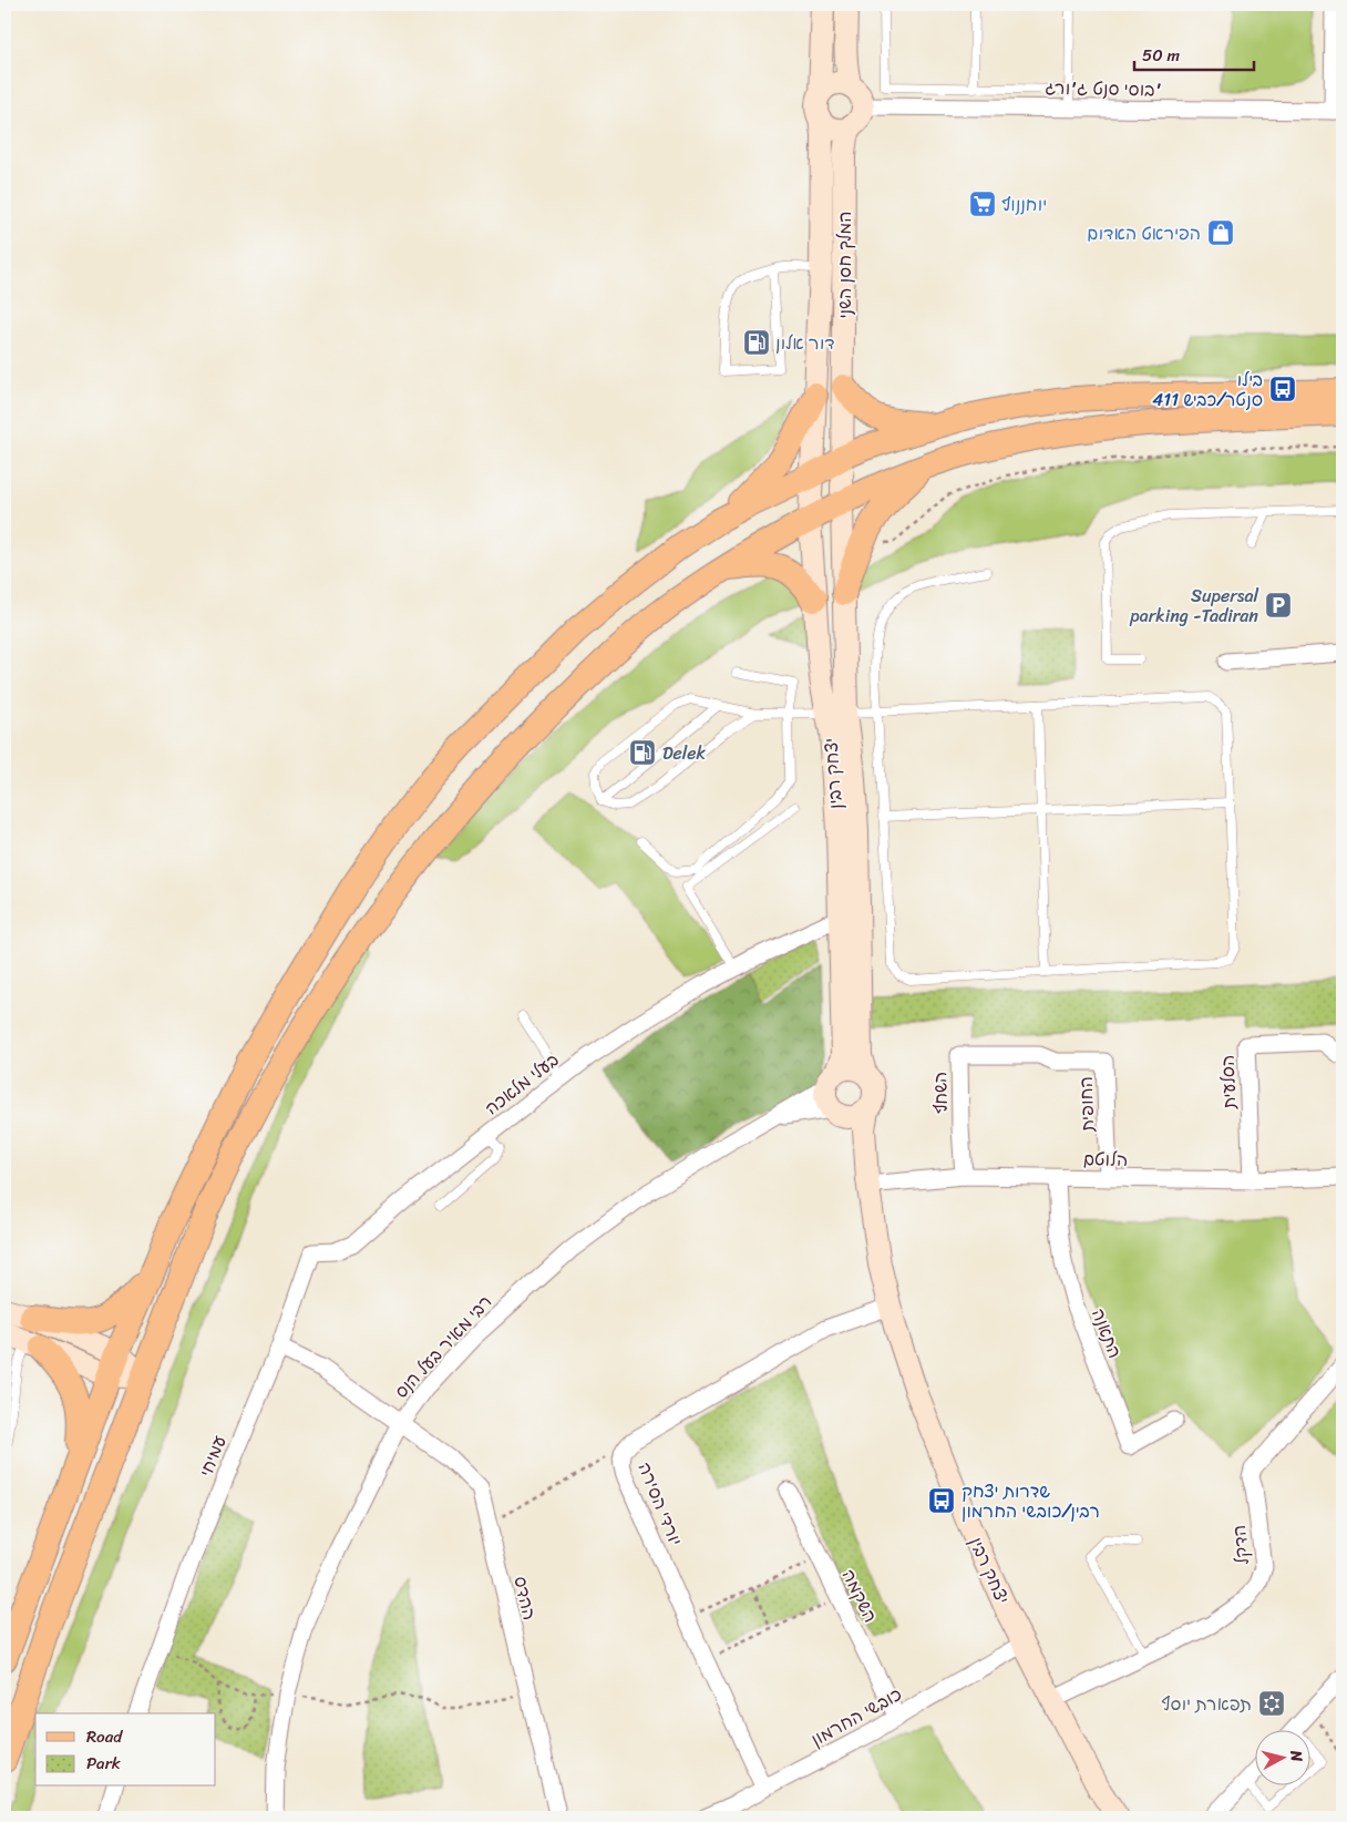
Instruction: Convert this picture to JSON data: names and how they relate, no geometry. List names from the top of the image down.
{
  "streets": {
    "street": [
      "בוסי סנט ג'ורג'",
      "המלך חסן השני",
      "יצחק רבין",
      "הסלעית",
      "בעלי מלאכה",
      "השחף",
      "החופית",
      "הלוטם",
      "התאנה",
      "רבי מאיר בעל הנס",
      "עמיחי",
      "יורדי הסירה",
      "הדקל",
      "השקמה",
      "ההדס",
      "כובשי החרמון"
    ]
  },
  "crossings": [
    ["בוסי סנט ג'ורג'", "המלך חסן השני"],
    ["המלך חסן השני", "יצחק רבין"],
    ["יצחק רבין", "בעלי מלאכה"],
    ["יצחק רבין", "הלוטם"],
    ["יצחק רבין", "רבי מאיר בעל הנס"],
    ["יצחק רבין", "יורדי הסירה"],
    ["יצחק רבין", "הדקל"],
    ["יצחק רבין", "כובשי החרמון"],
    ["הסלעית", "הלוטם"],
    ["בעלי מלאכה", "עמיחי"],
    ["השחף", "החופית"],
    ["השחף", "הלוטם"],
    ["החופית", "הלוטם"],
    ["הלוטם", "התאנה"],
    ["רבי מאיר בעל הנס", "ההדס"],
    ["יורדי הסירה", "כובשי החרמון"],
    ["השקמה", "כובשי החרמון"]
  ],
  "places": {
    "supermarket": ["יוחננוף"],
    "shop": ["הפיראט האדום"],
    "fuel station": ["דור אלון", "Delek"],
    "bus stop": ["בילו סנטר/כביש 411", "שדרות יצחק רבין/כובשי החרמון"],
    "parking": ["Supersal parking -Tadiran"],
    "synagogue": ["תפארת יוסף"]
  },
  "legend": ["Road", "Park"],
  "scale_bar": "50 m",
  "north": "right"
}
